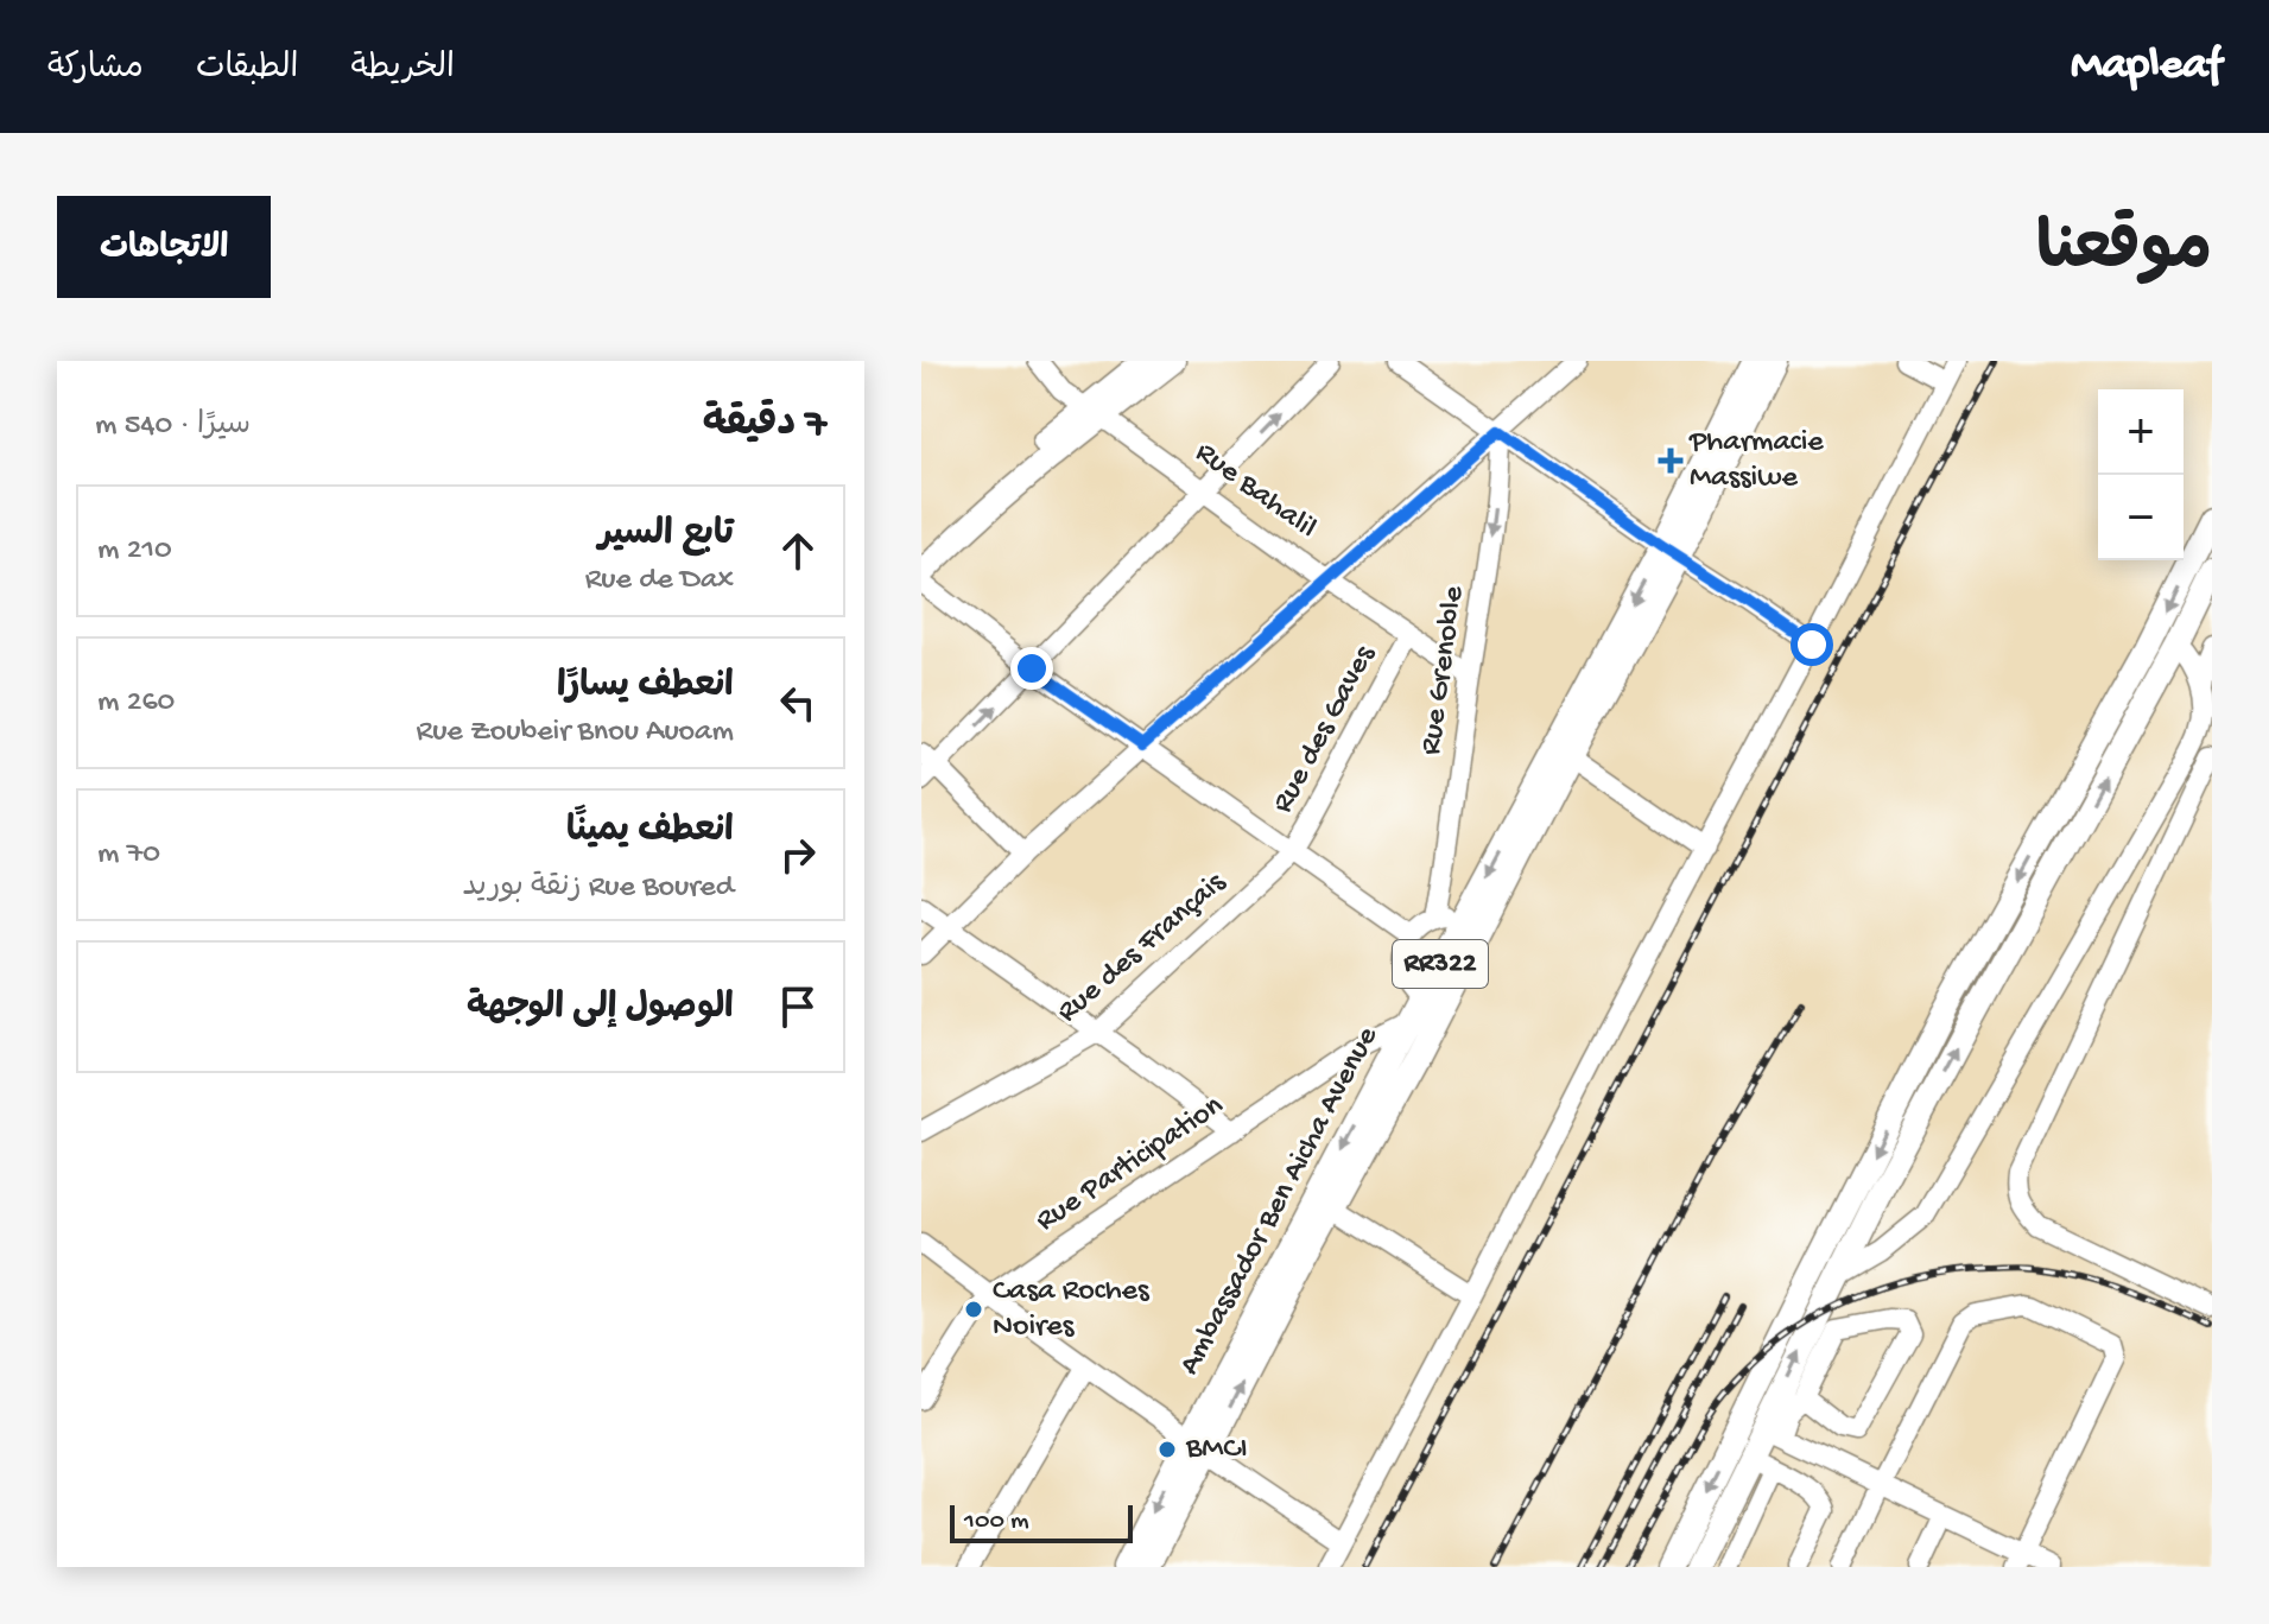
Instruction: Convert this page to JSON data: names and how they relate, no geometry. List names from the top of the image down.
{
  "streets": {
    "main road": ["RR322", "Ambassador Ben Aicha Avenue"],
    "street": [
      "Rue Bahalil",
      "Rue Grenoble",
      "Rue des Gaves",
      "Rue des Français",
      "Rue Participation"
    ]
  },
  "crossings": [
    ["Rue Bahalil", "Rue Grenoble"],
    ["Rue Bahalil", "Rue des Gaves"],
    ["Rue des Gaves", "Rue des Français"],
    ["Rue Participation", "Ambassador Ben Aicha Avenue"]
  ],
  "one_way": ["Rue Grenoble"],
  "places": {
    "health": ["Pharmacie Massiwe"],
    "other": ["Casa Roches Noires", "BMCI"]
  },
  "scale_bar": "100 m",
  "page": {
    "header": "Mapleaf",
    "nav": ["الخريطة", "الطبقات", "مشاركة"],
    "title": "موقعنا",
    "buttons": "الاتجاهات",
    "heading": ["7 دقيقة", "سيرًا · 540 m"],
    "map_buttons": ["+", "−"],
    "list": [
      ["تابع السير", "Rue de Dax", "210 m"],
      ["انعطف يسارًا", "Rue Zoubeir Bnou Auoam", "260 m"],
      ["انعطف يمينًا", "Rue Boured زنقة بوريد", "70 m"],
      "الوصول إلى الوجهة"
    ],
    "scale": "100 m"
  }
}
